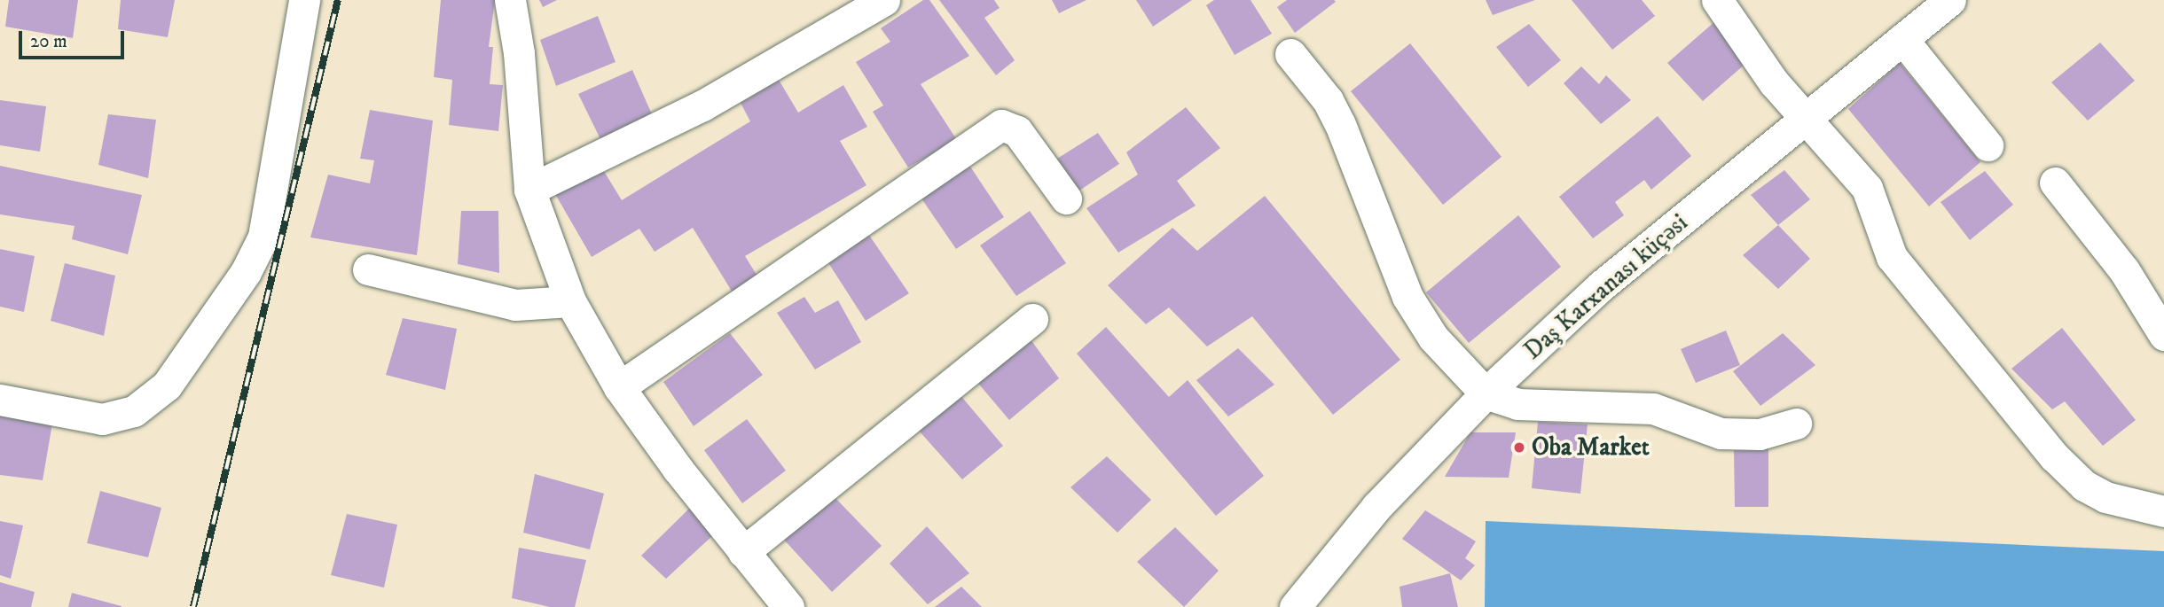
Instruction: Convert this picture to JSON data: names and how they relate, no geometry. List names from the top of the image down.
{
  "streets": {
    "street": ["Daş Karxanası küçəsi"]
  },
  "places": ["Oba Market"],
  "scale_bar": "20 m"
}
